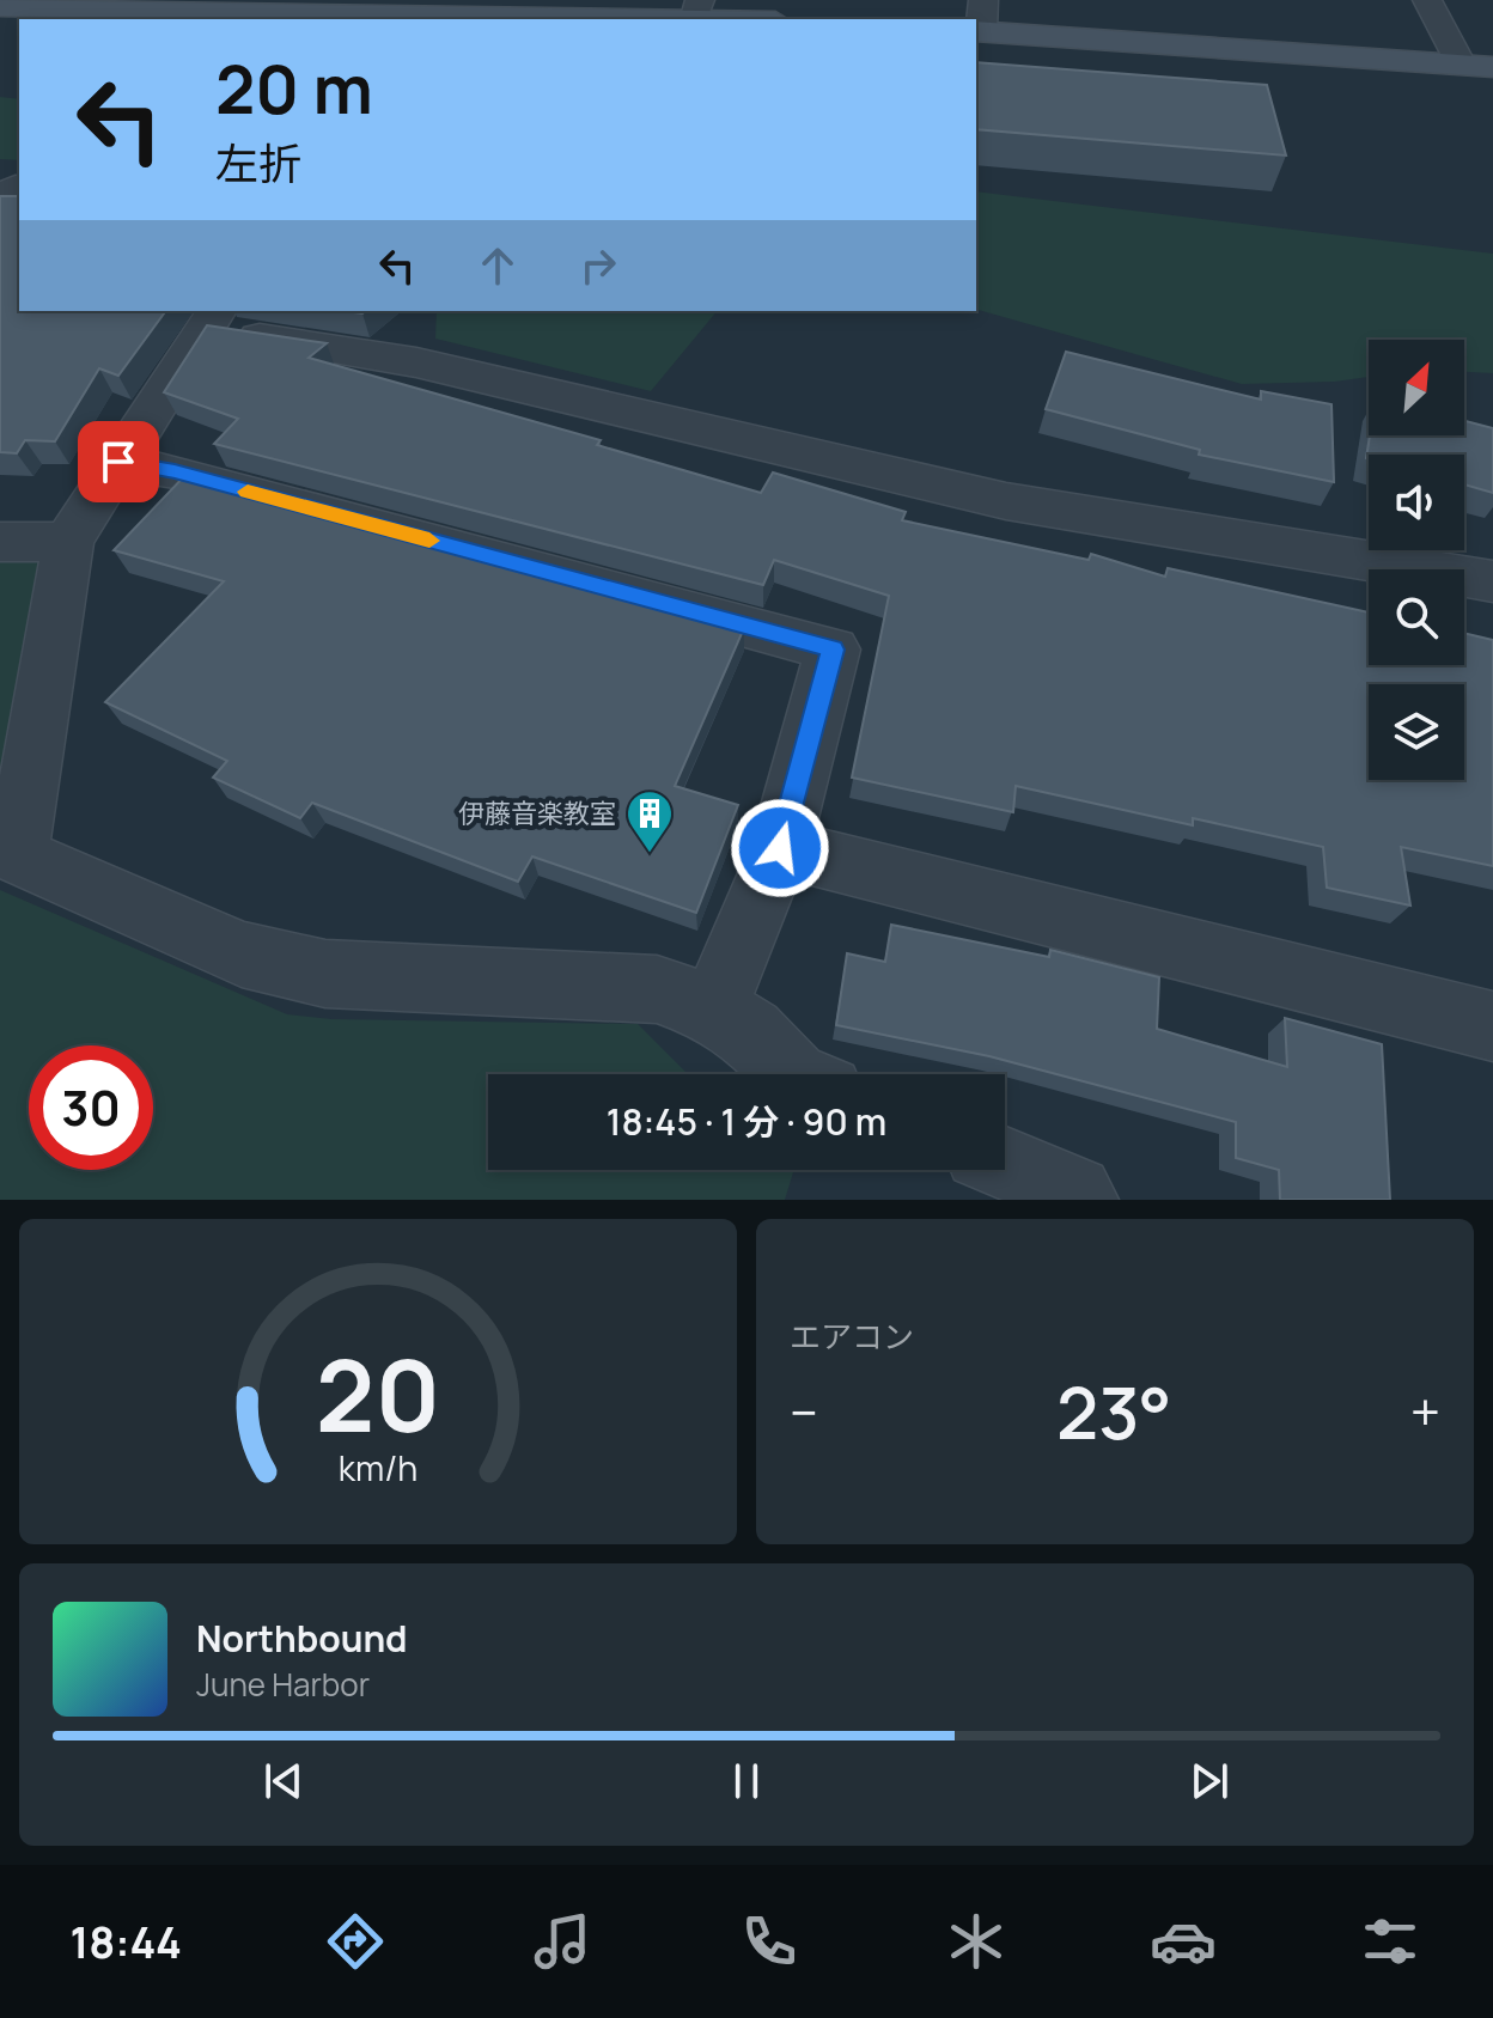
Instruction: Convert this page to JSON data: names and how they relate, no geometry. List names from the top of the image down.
{
  "places": {
    "building": ["伊藤音楽教室"]
  },
  "north": "top right",
  "page": {
    "turn": ["20 m", "左折"],
    "limit": "30",
    "trip": "18:45 · 1 分 · 90 m",
    "tile": "エアコン",
    "heat": ["−", "23°", "+"],
    "song": ["Northbound", "June Harbor"],
    "tabs": "18:44",
    "gauge": ["20", "km/h"]
  }
}
